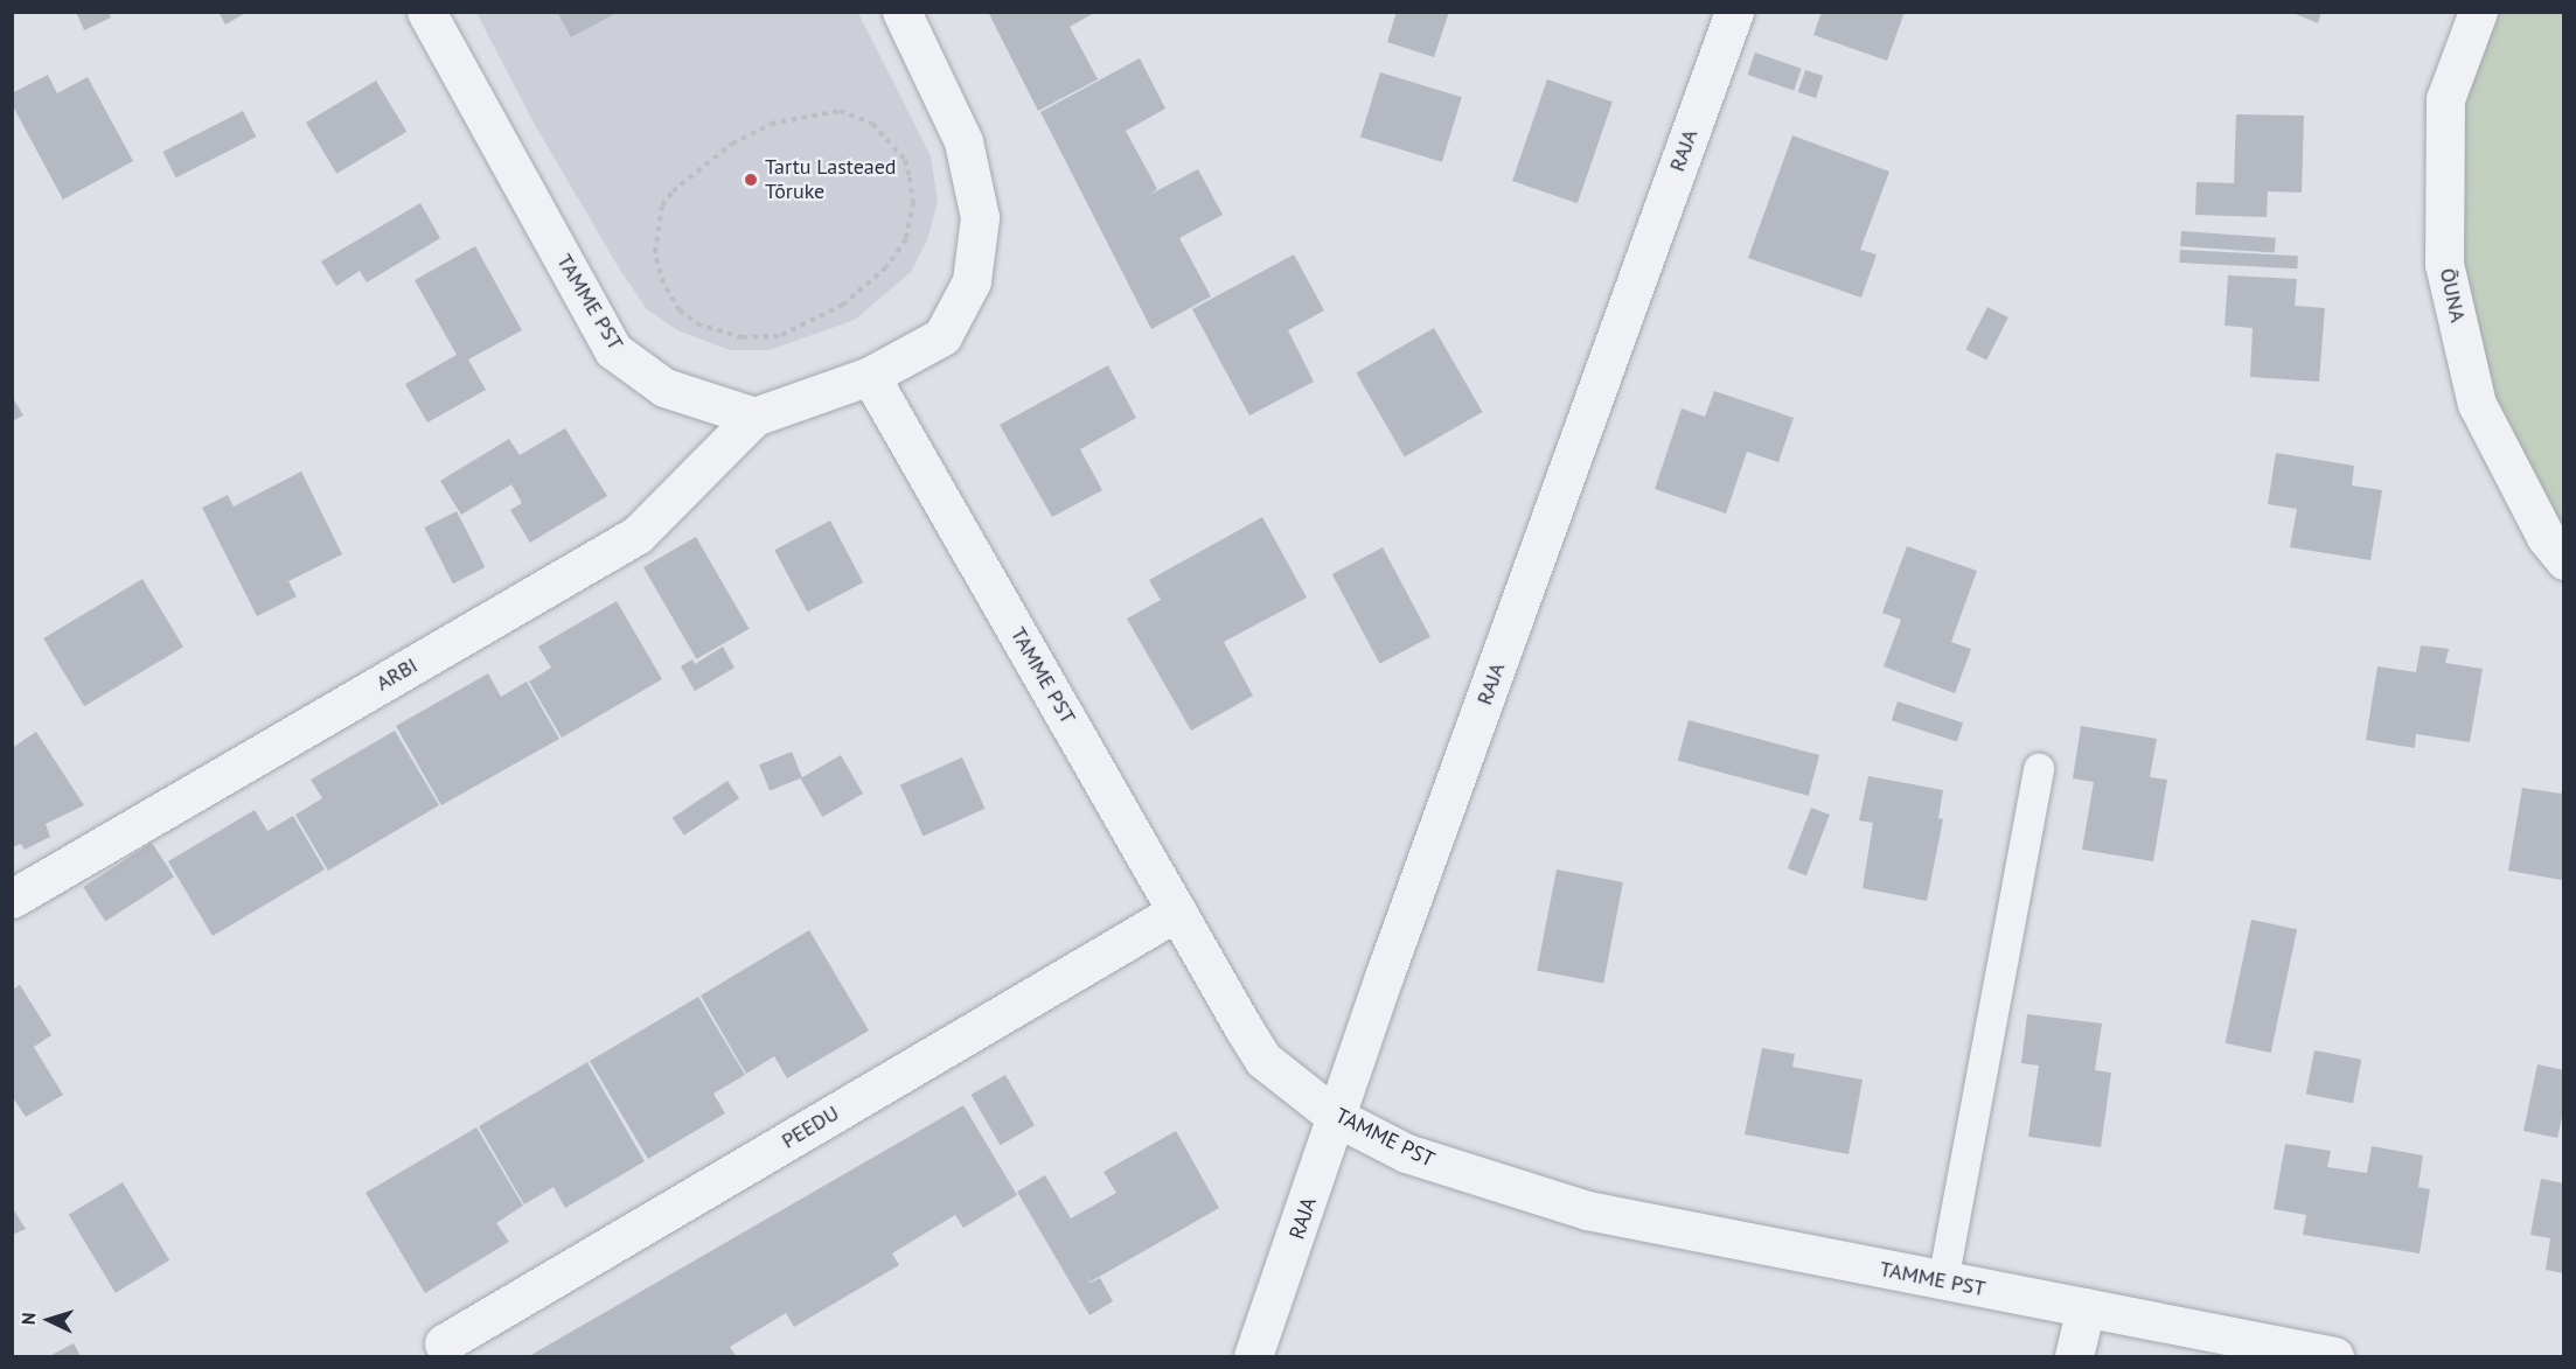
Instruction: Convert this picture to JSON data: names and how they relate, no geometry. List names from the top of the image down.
{
  "streets": {
    "street": [
      "RAJA",
      "ÕUNA",
      "TAMME PST",
      "ARBI",
      "PEEDU"
    ]
  },
  "crossings": [
    ["RAJA", "TAMME PST"],
    ["TAMME PST", "ARBI"],
    ["TAMME PST", "PEEDU"]
  ],
  "places": ["Tartu Lasteaed Tõruke"],
  "north": "left"
}
